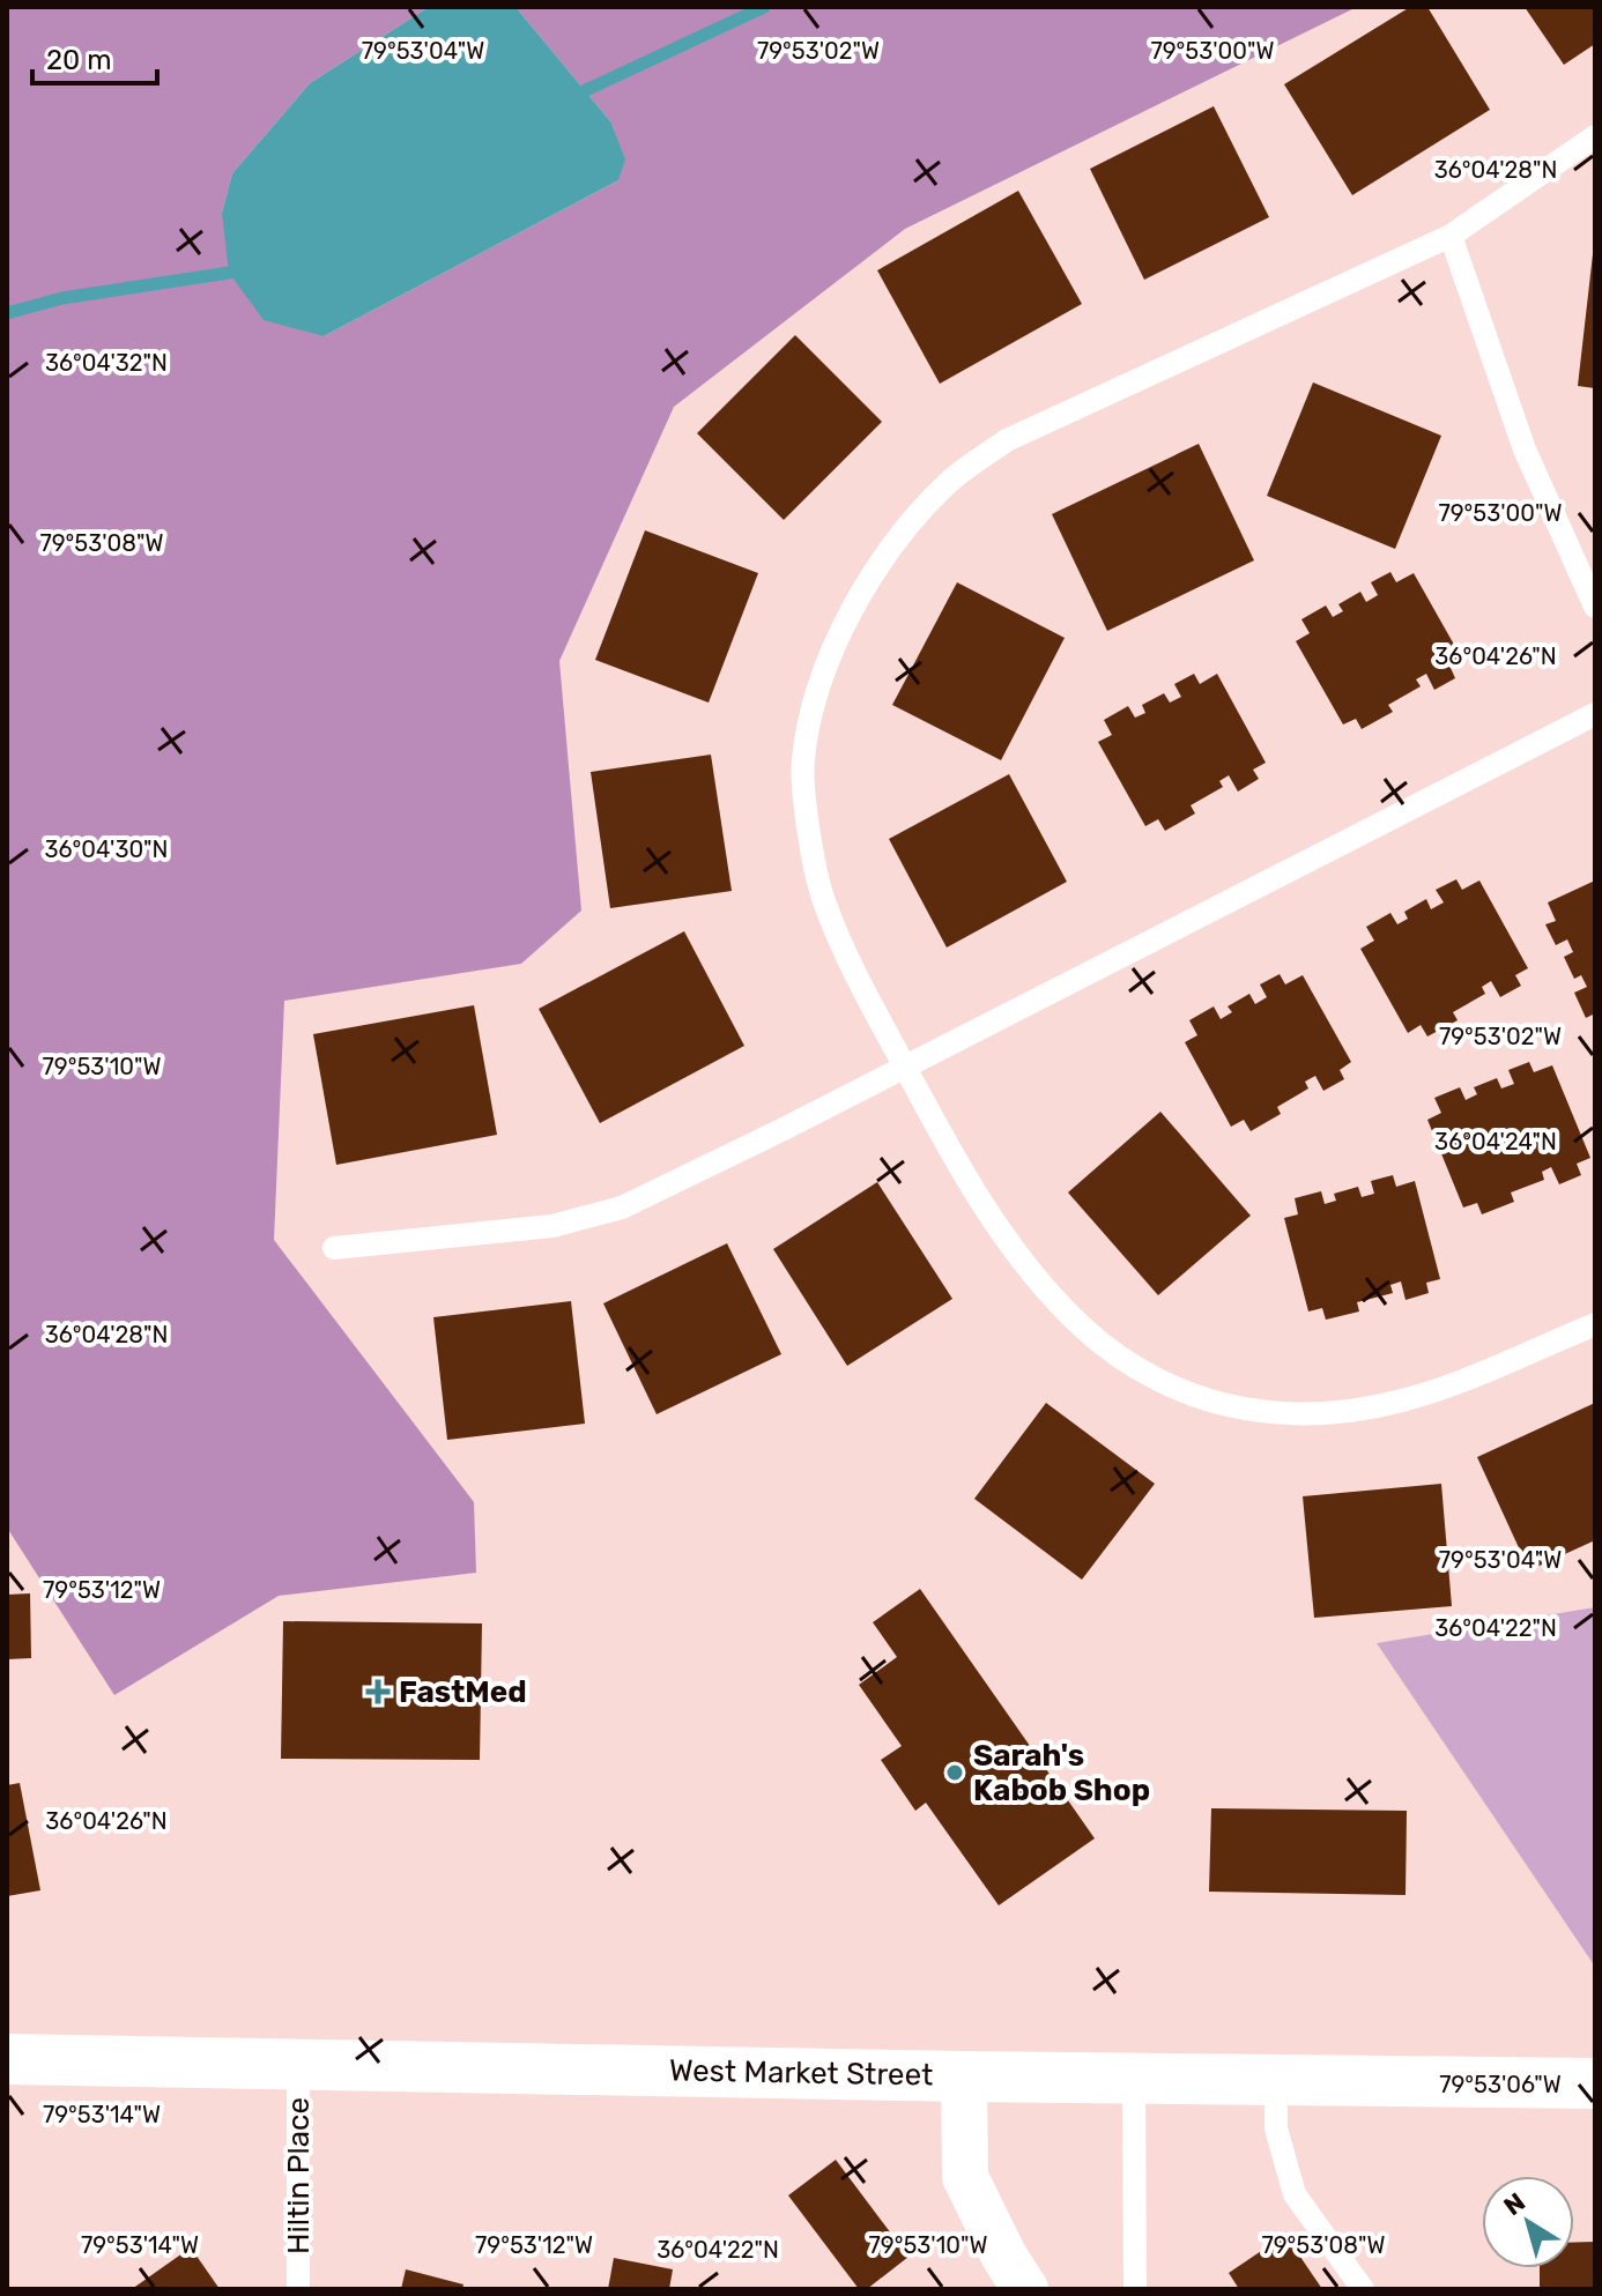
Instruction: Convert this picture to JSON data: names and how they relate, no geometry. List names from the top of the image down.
{
  "streets": {
    "main road": ["West Market Street"],
    "lane": ["Hiltin Place"]
  },
  "crossings": [
    ["West Market Street", "Hiltin Place"]
  ],
  "places": {
    "health": ["FastMed"],
    "other": ["Sarah's Kabob Shop"]
  },
  "scale_bar": "20 m",
  "north": "top left",
  "coordinates": [
    "79°53'04\"W",
    "79°53'02\"W",
    "79°53'00\"W",
    "36°04'28\"N",
    "36°04'32\"N",
    "79°53'08\"W",
    "36°04'26\"N",
    "36°04'30\"N",
    "79°53'10\"W",
    "36°04'24\"N",
    "79°53'12\"W",
    "36°04'22\"N",
    "79°53'06\"W",
    "79°53'14\"W"
  ]
}
